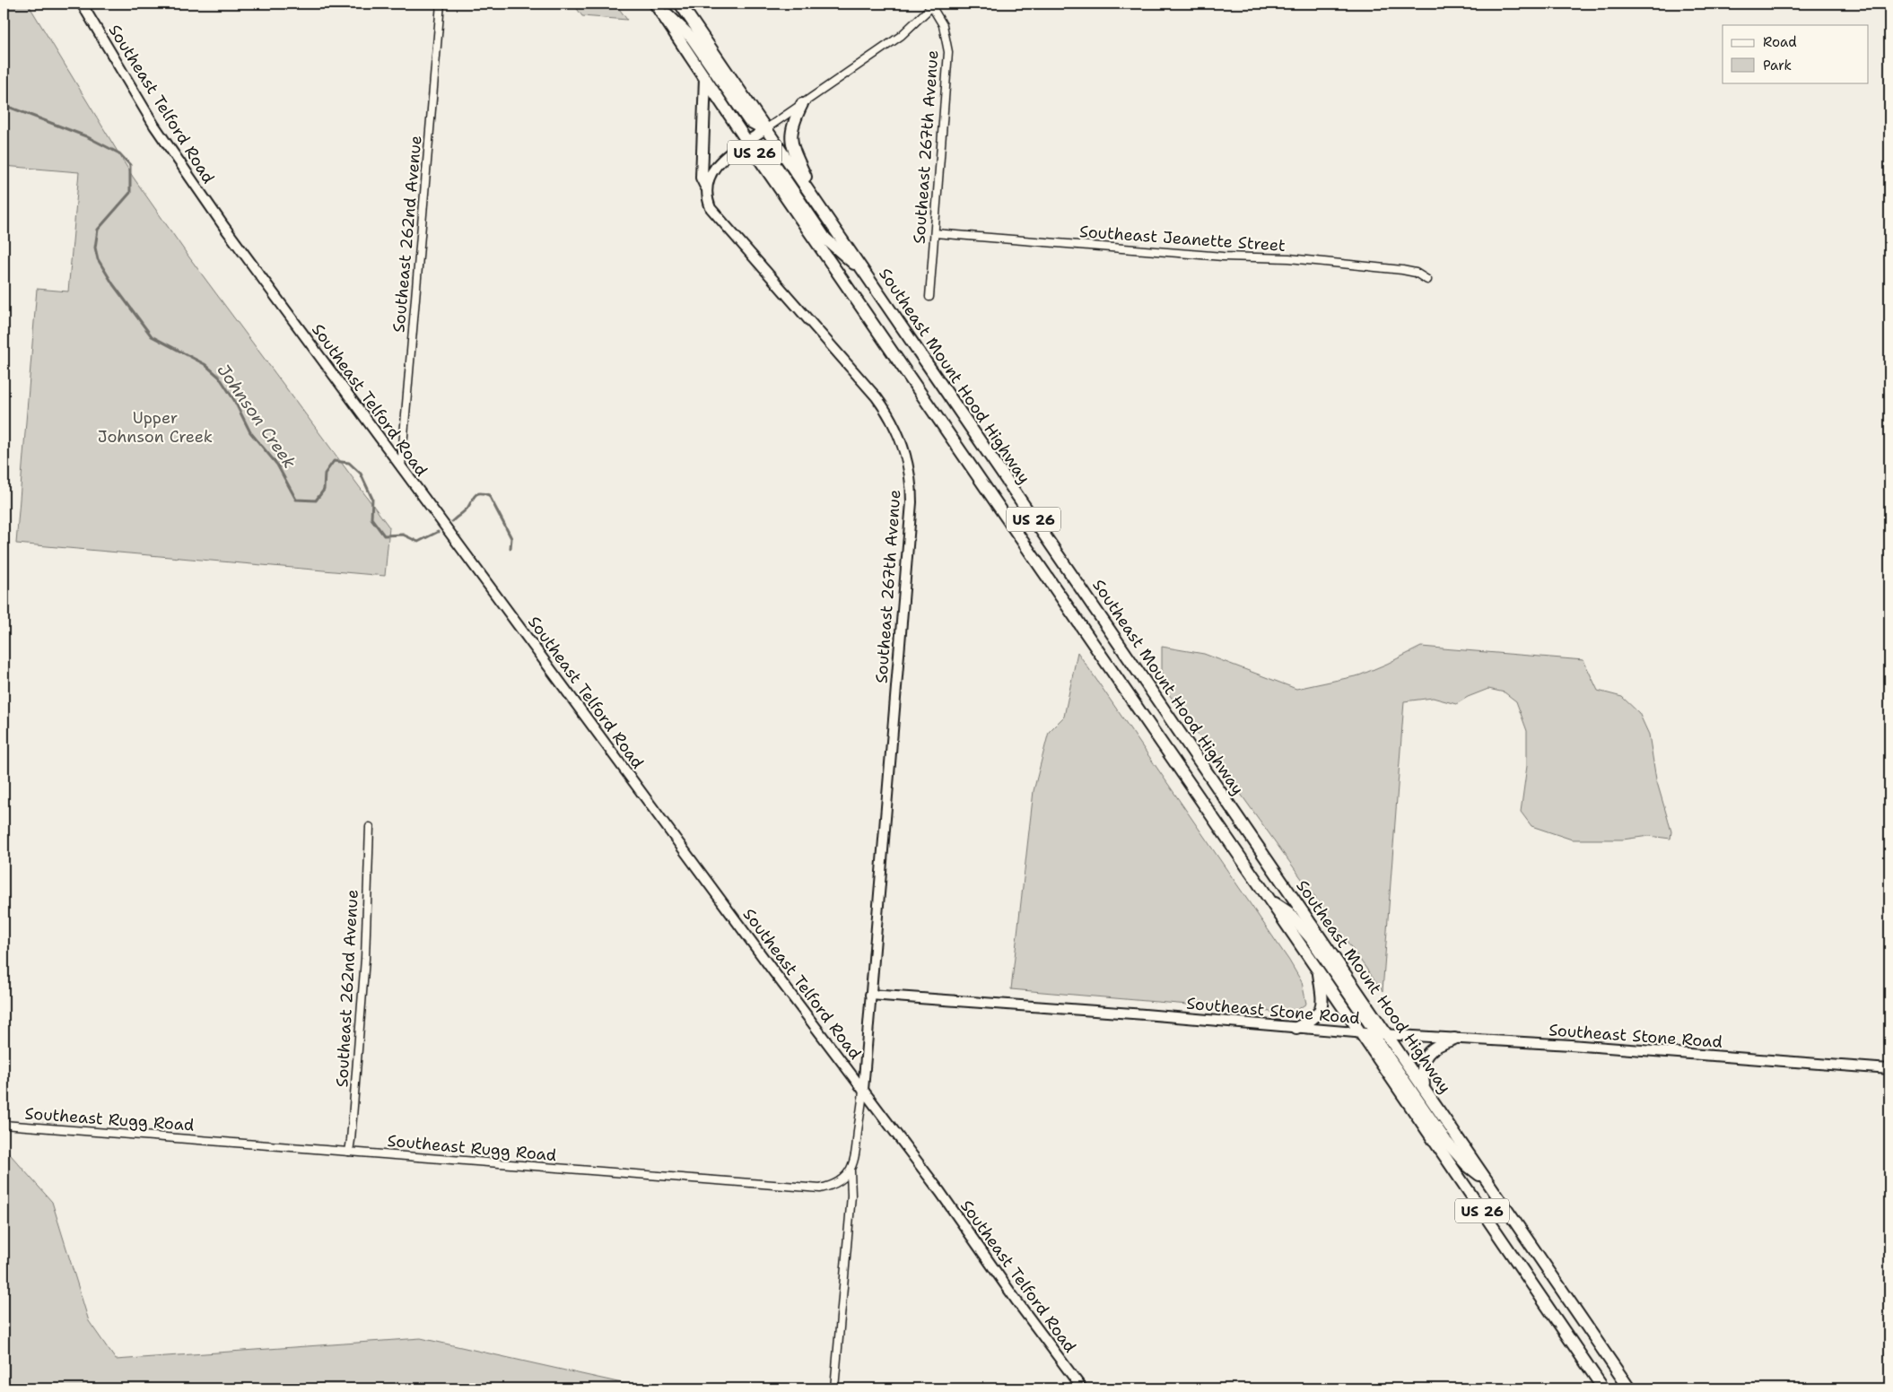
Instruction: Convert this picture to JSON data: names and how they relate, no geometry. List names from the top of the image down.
{
  "streets": {
    "highway": ["US 26", "Southeast Mount Hood Highway"],
    "street": [
      "Southeast Telford Road",
      "Southeast 267th Avenue",
      "Southeast 262nd Avenue",
      "Southeast Jeanette Street",
      "Southeast Stone Road",
      "Southeast Rugg Road"
    ]
  },
  "crossings": [
    ["Southeast Telford Road", "Southeast 267th Avenue"],
    ["Southeast Telford Road", "Southeast 262nd Avenue"],
    ["Southeast 267th Avenue", "Southeast Jeanette Street"],
    ["Southeast 267th Avenue", "Southeast Stone Road"],
    ["US 26", "Southeast Stone Road"],
    ["Southeast 262nd Avenue", "Southeast Rugg Road"],
    ["Southeast Mount Hood Highway", "Southeast Stone Road"]
  ],
  "water": ["Johnson Creek"],
  "parks": ["Upper Johnson Creek"],
  "legend": ["Road", "Park"]
}
